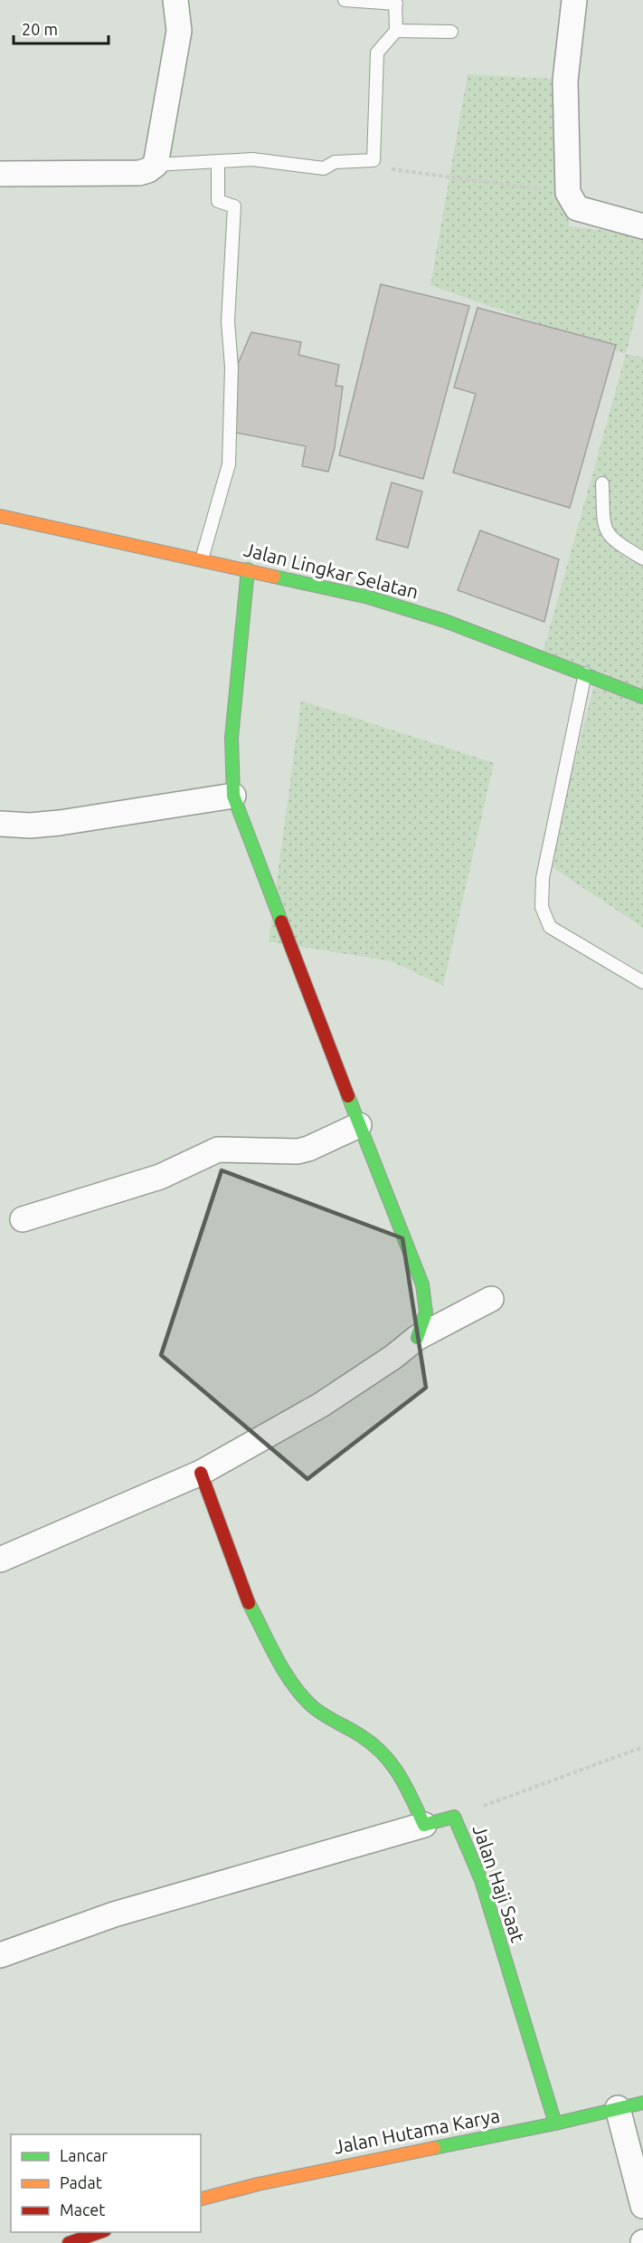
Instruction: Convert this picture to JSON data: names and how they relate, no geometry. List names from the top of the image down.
{
  "streets": {
    "street": ["Jalan Lingkar Selatan", "Jalan Haji Saat", "Jalan Hutama Karya"]
  },
  "crossings": [
    ["Jalan Haji Saat", "Jalan Hutama Karya"]
  ],
  "legend": ["Lancar", "Padat", "Macet"],
  "scale_bar": "20 m"
}
